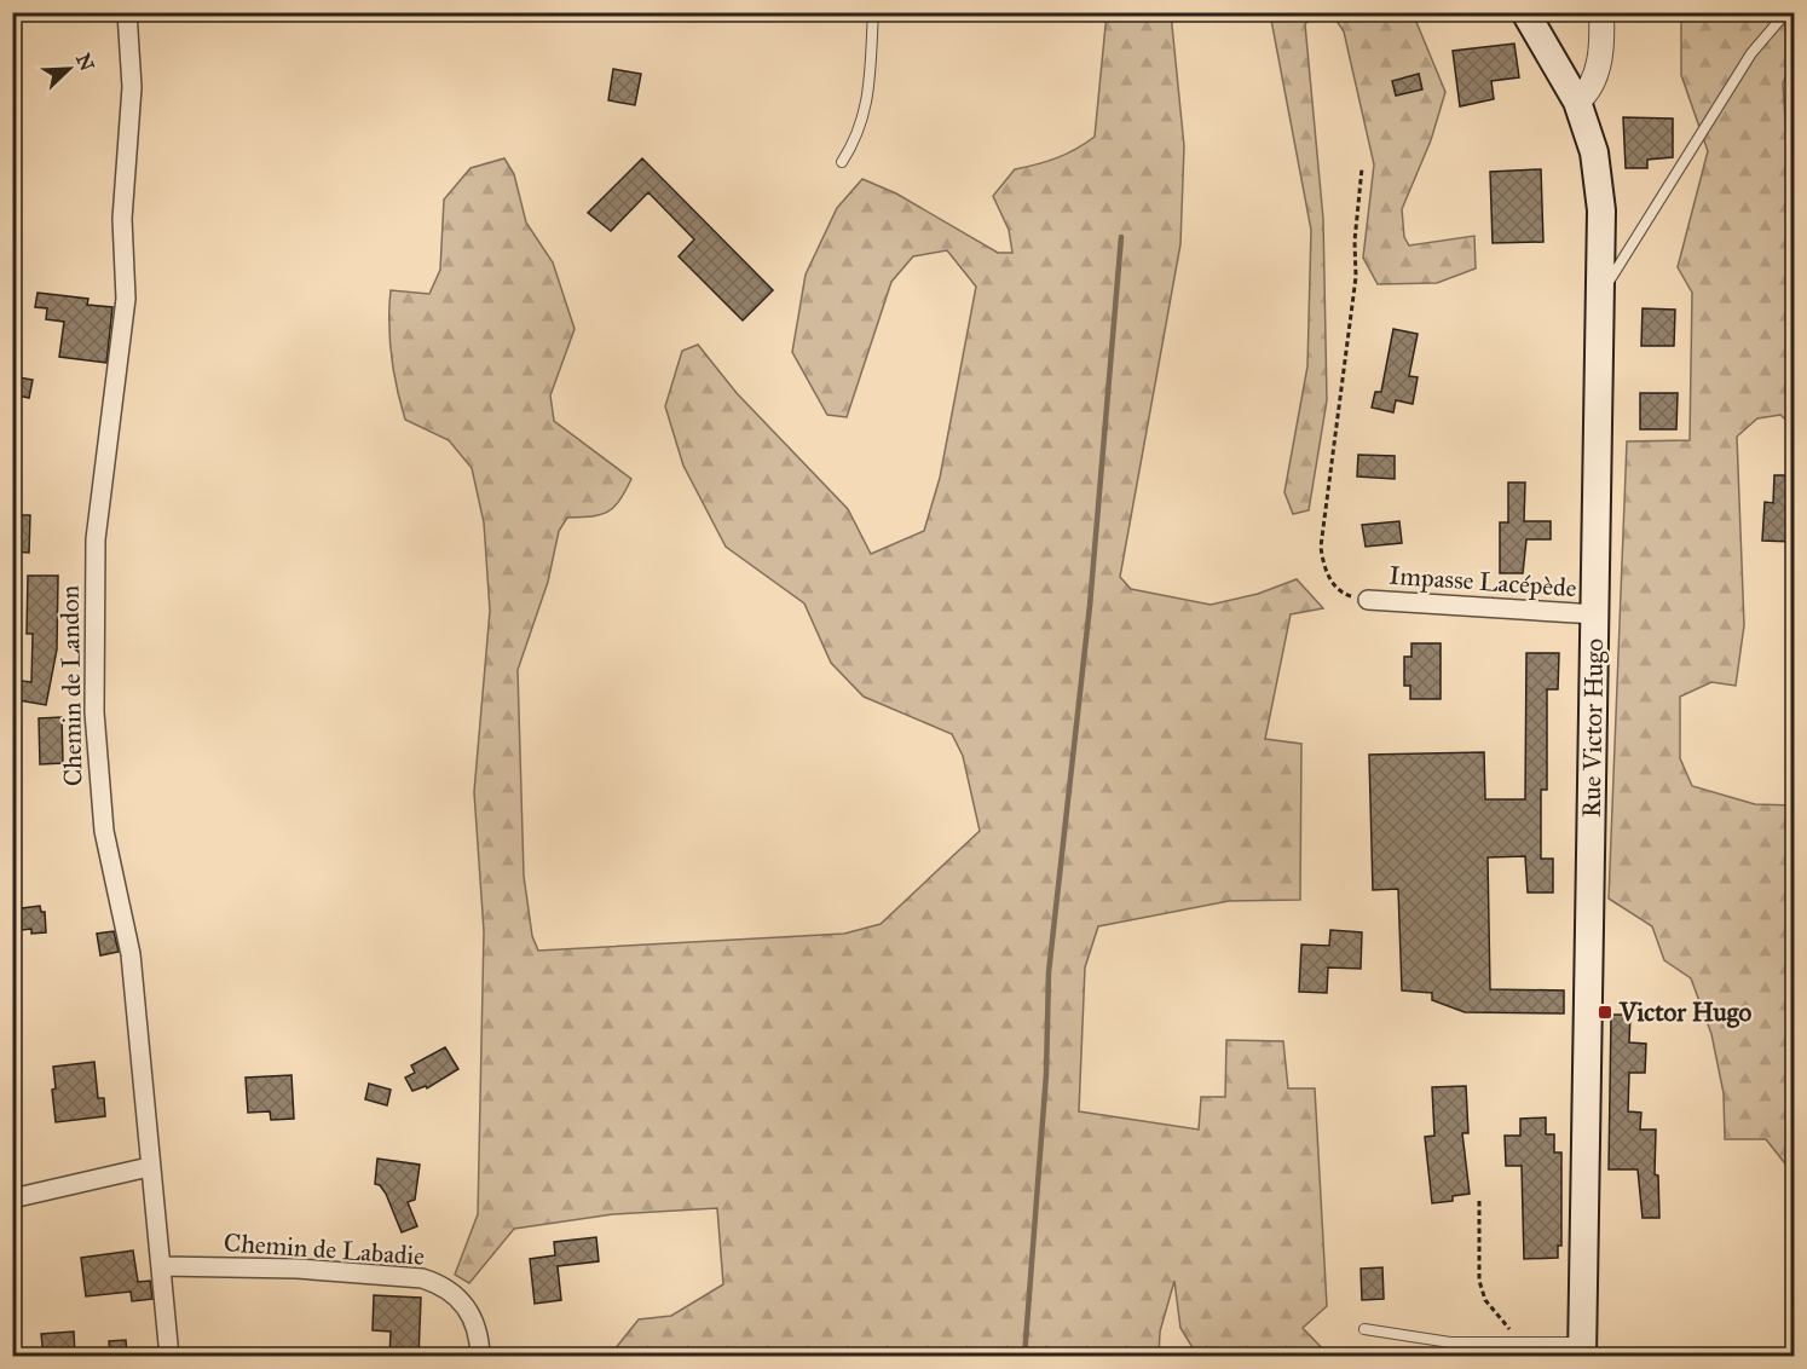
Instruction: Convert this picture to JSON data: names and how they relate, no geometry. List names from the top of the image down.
{
  "streets": {
    "main road": ["Rue Victor Hugo"],
    "street": ["Impasse Lacépède", "Chemin de Landon", "Chemin de Labadie"]
  },
  "crossings": [
    ["Impasse Lacépède", "Rue Victor Hugo"],
    ["Chemin de Landon", "Chemin de Labadie"]
  ],
  "places": {
    "transit": ["Victor Hugo"]
  },
  "north": "top right"
}
